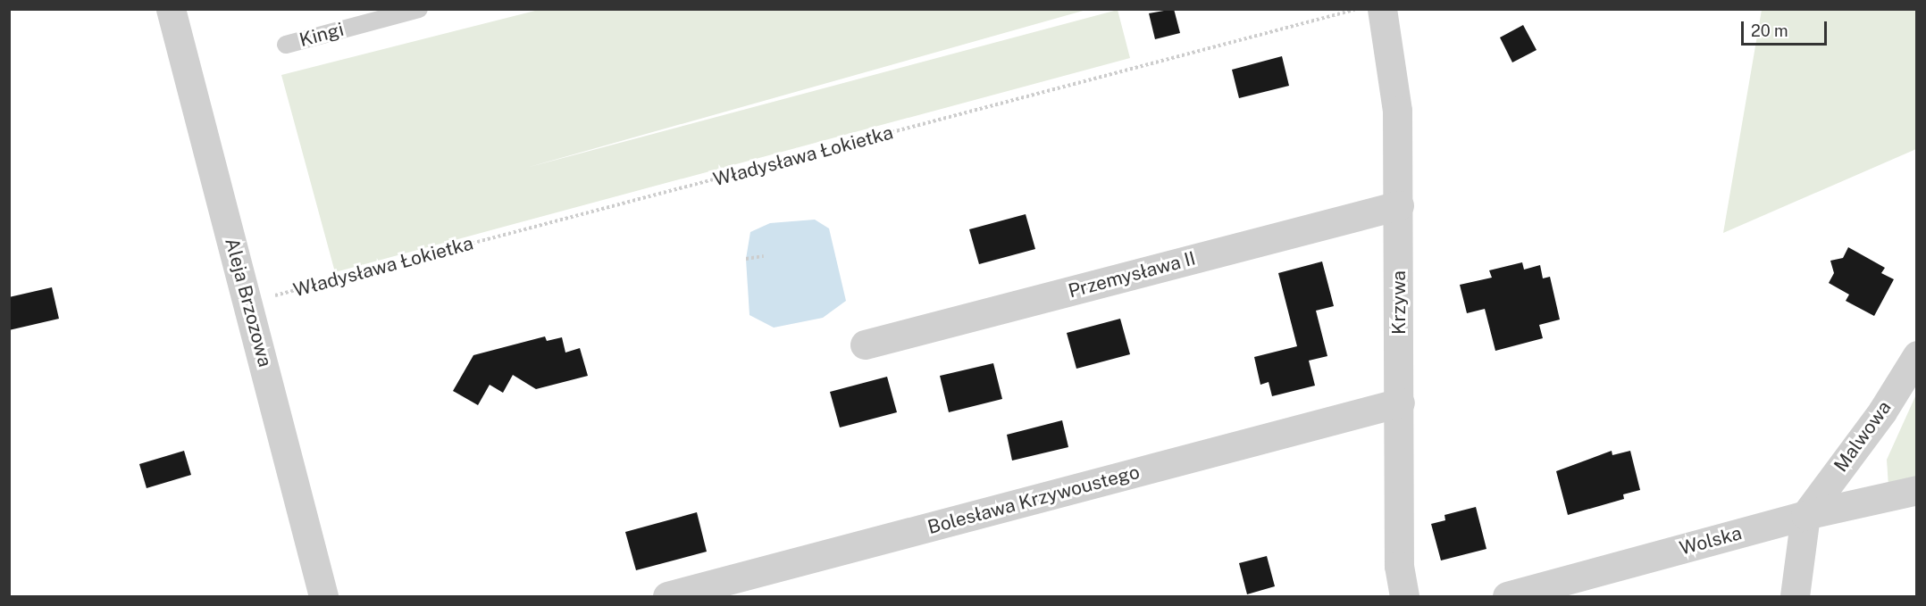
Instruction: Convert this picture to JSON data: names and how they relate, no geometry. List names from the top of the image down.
{
  "streets": {
    "street": [
      "Przemysława II",
      "Aleja Brzozowa",
      "Krzywa",
      "Malwowa",
      "Bolesława Krzywoustego",
      "Wolska"
    ],
    "lane": ["Kingi"],
    "path": ["Władysława Łokietka"]
  },
  "crossings": [
    ["Władysława Łokietka", "Aleja Brzozowa"],
    ["Przemysława II", "Krzywa"],
    ["Krzywa", "Bolesława Krzywoustego"],
    ["Malwowa", "Wolska"]
  ],
  "scale_bar": "20 m"
}
